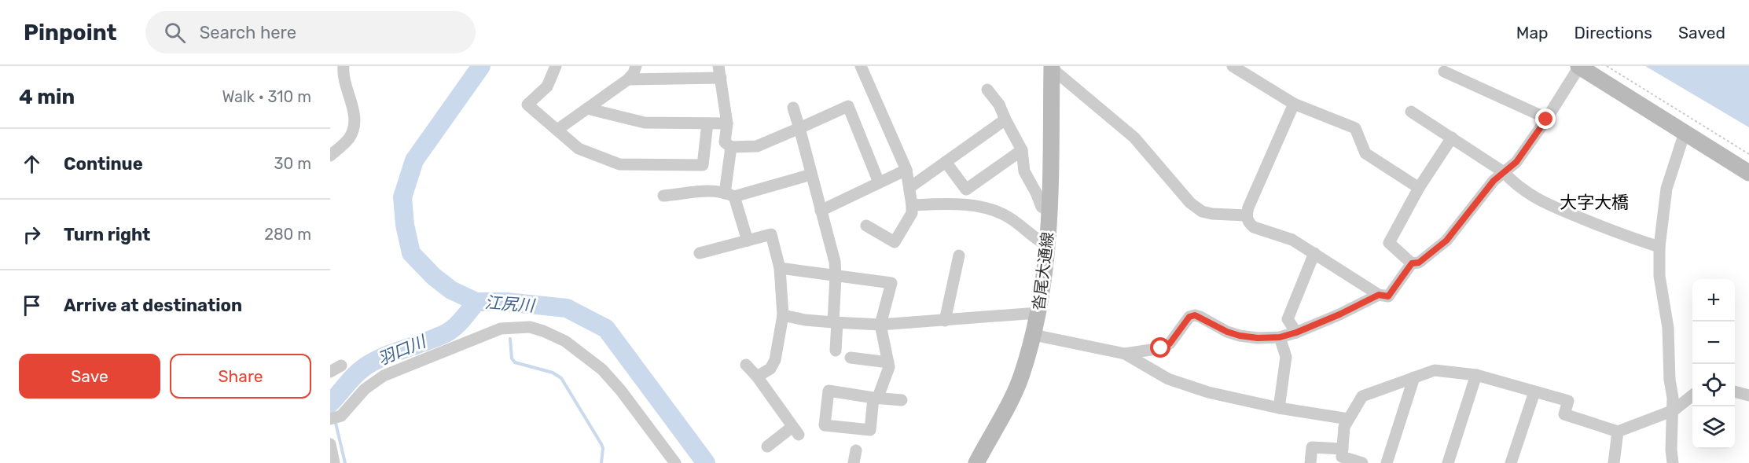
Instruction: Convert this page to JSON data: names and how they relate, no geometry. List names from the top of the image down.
{
  "streets": {
    "main road": ["沓尾大通線"]
  },
  "districts": ["大字大橋"],
  "water": ["江尻川", "羽口川"],
  "page": {
    "header": "Pinpoint",
    "search": "Search here",
    "nav": ["Map", "Directions", "Saved"],
    "heading": ["4 min", "Walk · 310 m"],
    "list": [
      ["Continue", "30 m"],
      ["Turn right", "280 m"],
      "Arrive at destination"
    ],
    "map_buttons": ["+", "−"],
    "buttons": ["Save", "Share"]
  }
}
